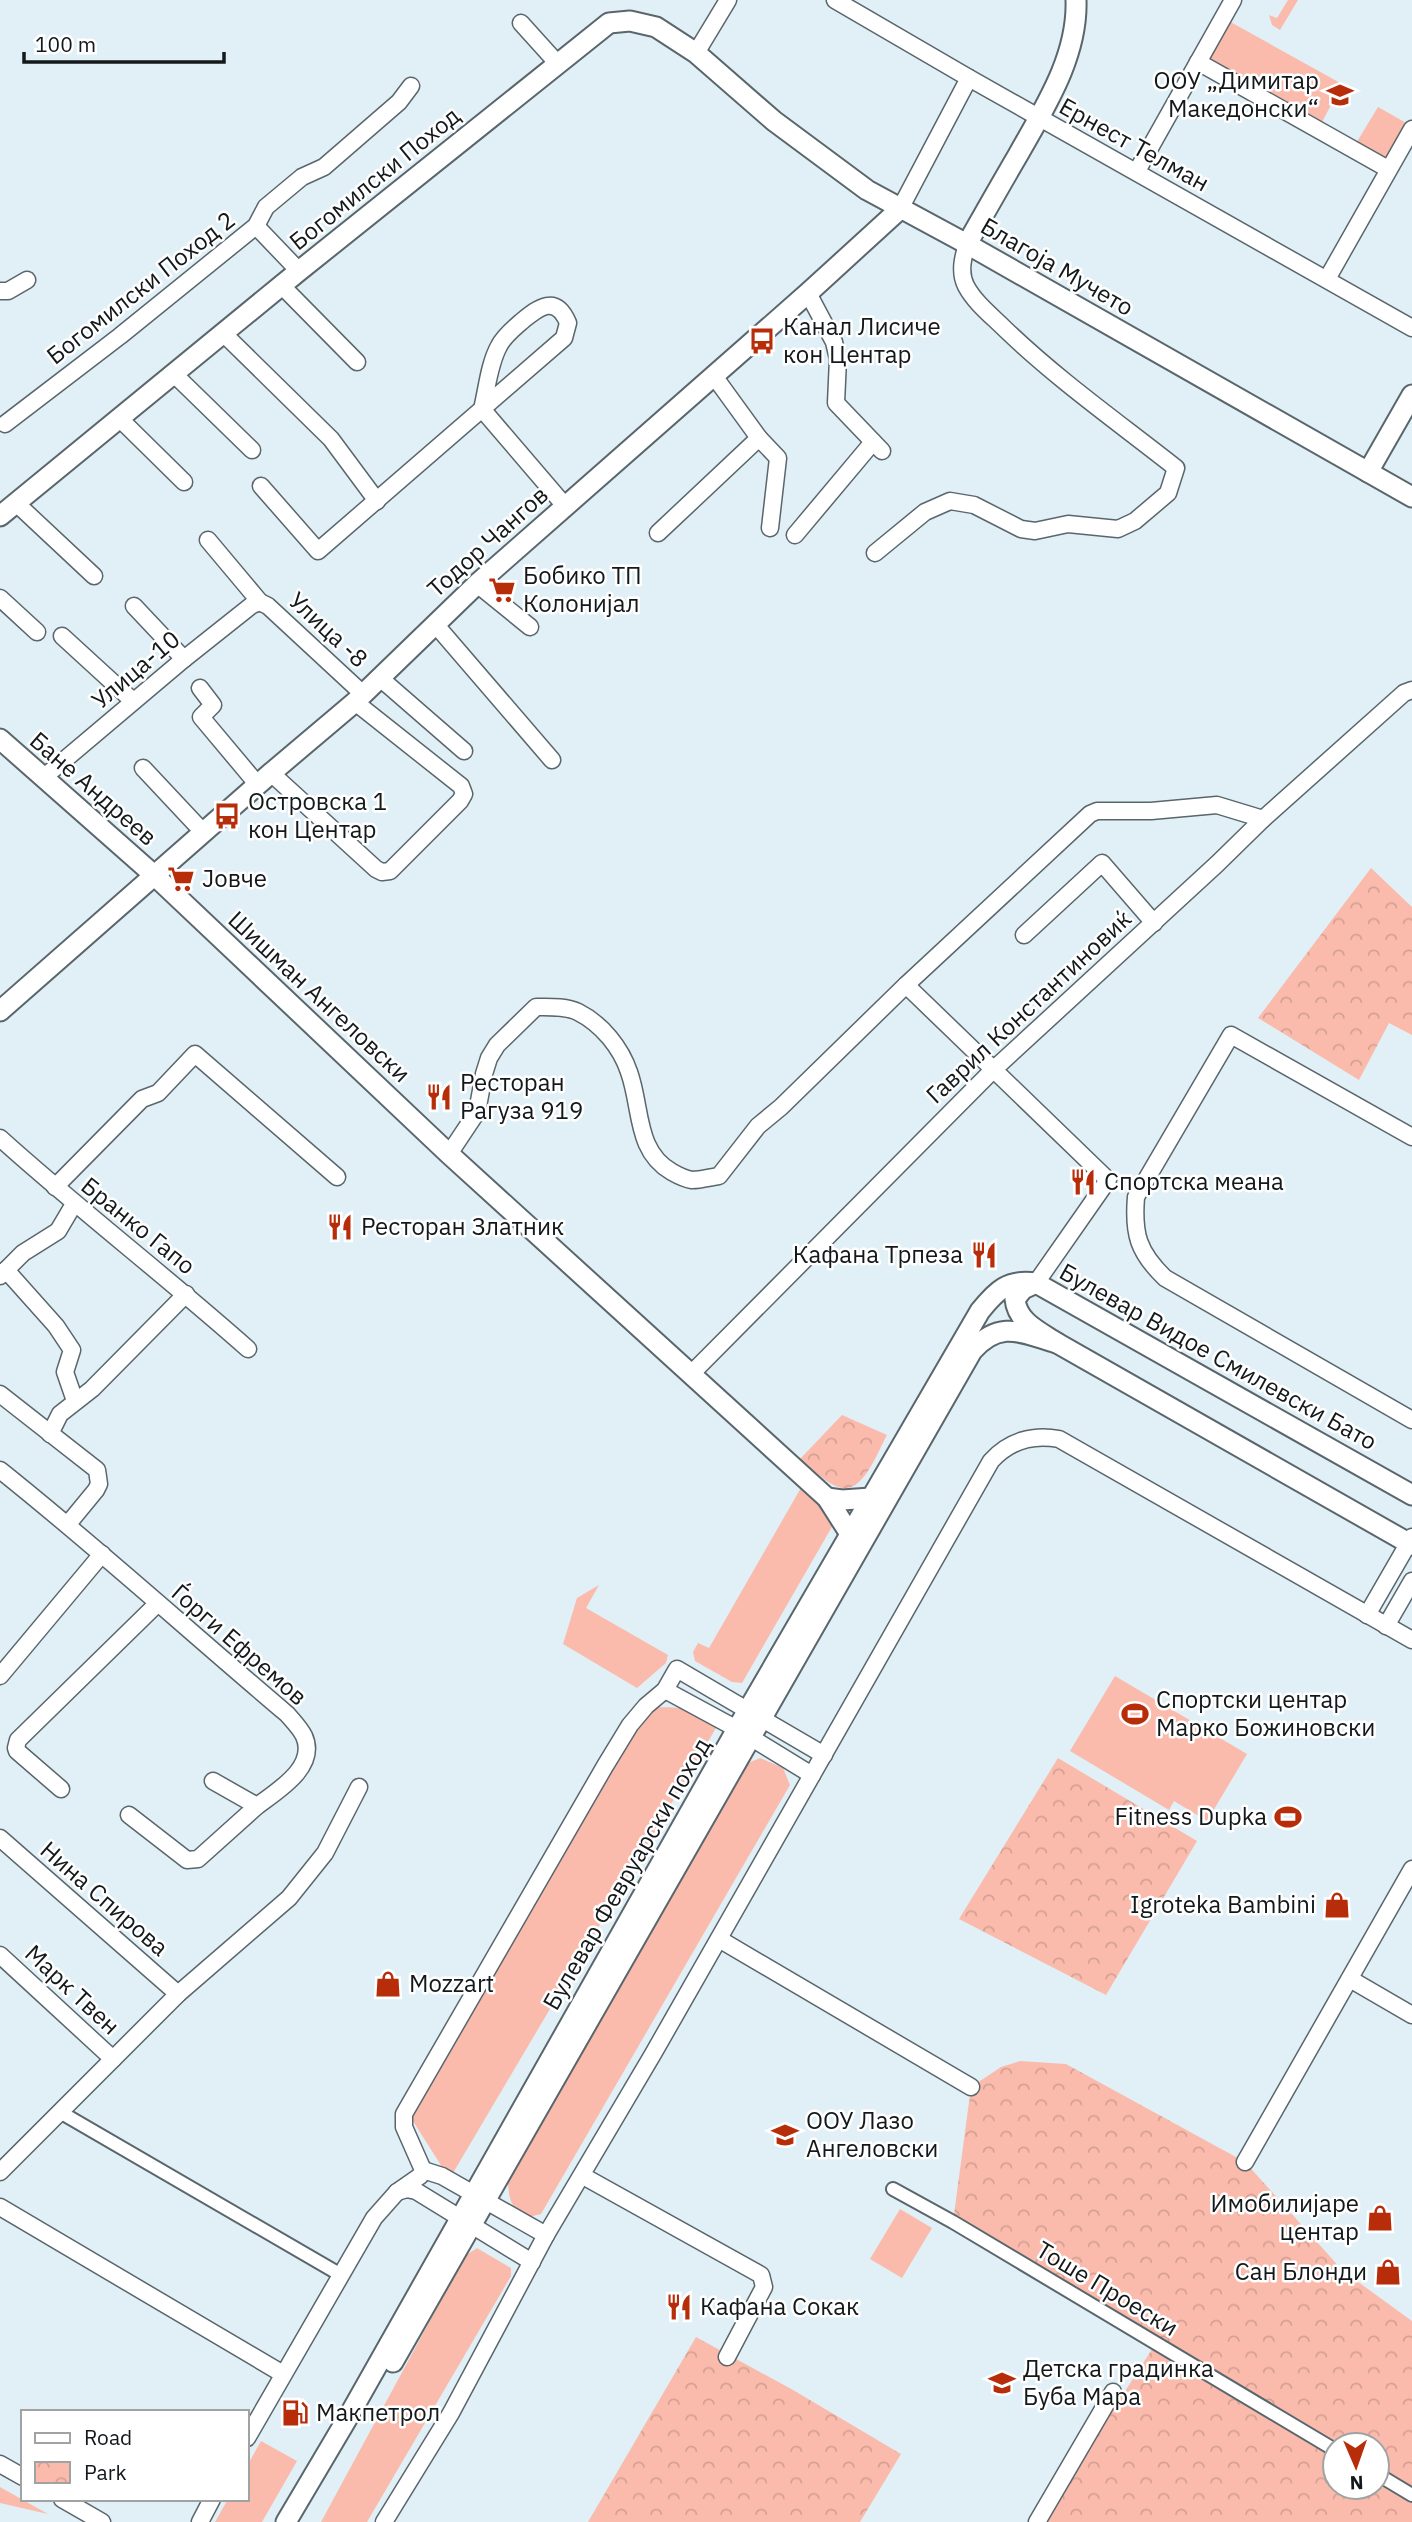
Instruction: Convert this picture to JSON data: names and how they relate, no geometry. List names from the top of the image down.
{
  "streets": {
    "street": [
      "Ернест Телман",
      "Богомилски Поход",
      "Благоја Мучето",
      "Богомилски Поход 2",
      "Тодор Чангов",
      "Улица -8",
      "Улица-10",
      "Бане Андреев",
      "Шишман Ангеловски",
      "Гаврил Константиновиќ",
      "Бранко Гапо",
      "Булевар Видое Смилевски Бато",
      "Ѓорги Ефремов",
      "Булевар Февруарски поход",
      "Нина Спирова",
      "Марк Твен",
      "Тоше Проески"
    ]
  },
  "crossings": [
    ["Ернест Телман", "Тодор Чангов"],
    ["Богомилски Поход", "Благоја Мучето"],
    ["Богомилски Поход", "Богомилски Поход 2"],
    ["Благоја Мучето", "Тодор Чангов"],
    ["Тодор Чангов", "Улица -8"],
    ["Тодор Чангов", "Бане Андреев"],
    ["Тодор Чангов", "Шишман Ангеловски"],
    ["Улица -8", "Улица-10"],
    ["Улица-10", "Бане Андреев"],
    ["Бане Андреев", "Шишман Ангеловски"],
    ["Булевар Видое Смилевски Бато", "Булевар Февруарски поход"]
  ],
  "places": {
    "school or university": ["ООУ „Димитар Македонски“", "ООУ Лазо Ангеловски", "Детска градинка Буба Мара"],
    "bus stop": ["Канал Лисиче кон Центар", "Островска 1 кон Центар"],
    "supermarket": ["Бобико ТП Колонијал", "Јовче"],
    "restaurant": [
      "Ресторан Рагуза 919",
      "Спортска меана",
      "Ресторан Златник",
      "Кафана Трпеза",
      "Кафана Сокак"
    ],
    "sports": ["Спортски центар Марко Божиновски", "Fitness Dupka"],
    "shop": [
      "Igroteka Bambini",
      "Mozzart",
      "Имобилијаре центар",
      "Сан Блонди"
    ],
    "fuel station": ["Макпетрол"]
  },
  "legend": ["Road", "Park"],
  "scale_bar": "100 m",
  "north": "bottom"
}
